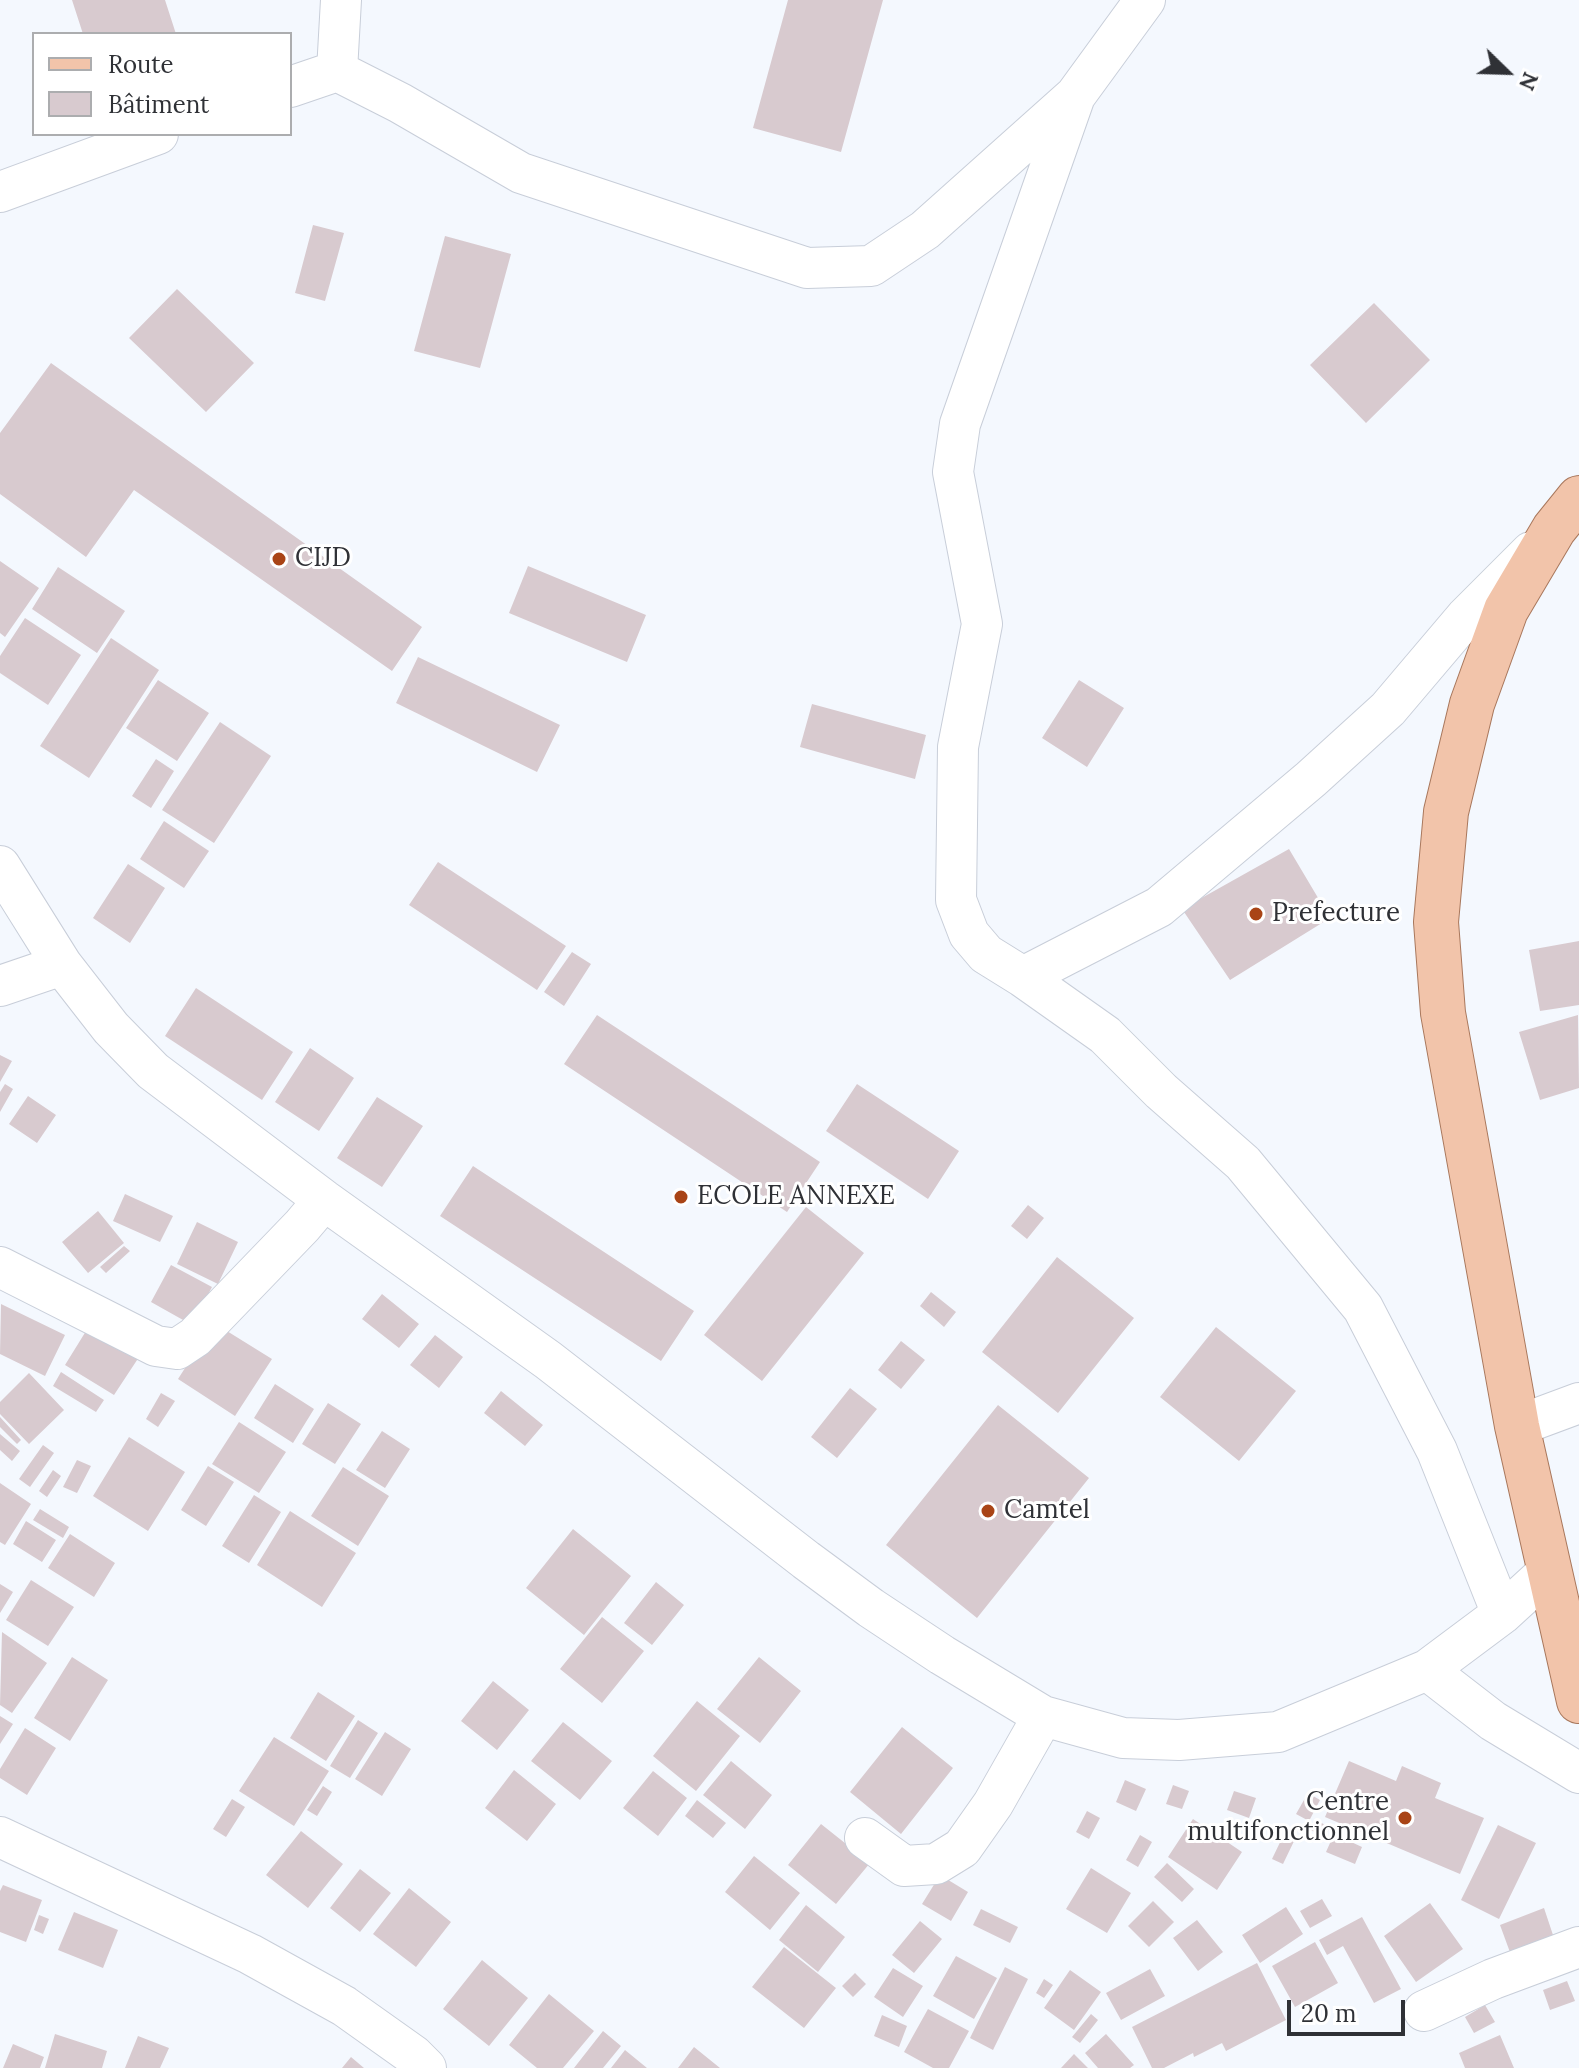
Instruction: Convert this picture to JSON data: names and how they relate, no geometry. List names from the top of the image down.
{
  "places": [
    "CIJD",
    "Prefecture",
    "ECOLE ANNEXE",
    "Camtel",
    "Centre multifonctionnel"
  ],
  "legend": ["Route", "Bâtiment"],
  "scale_bar": "20 m",
  "north": "bottom right"
}
